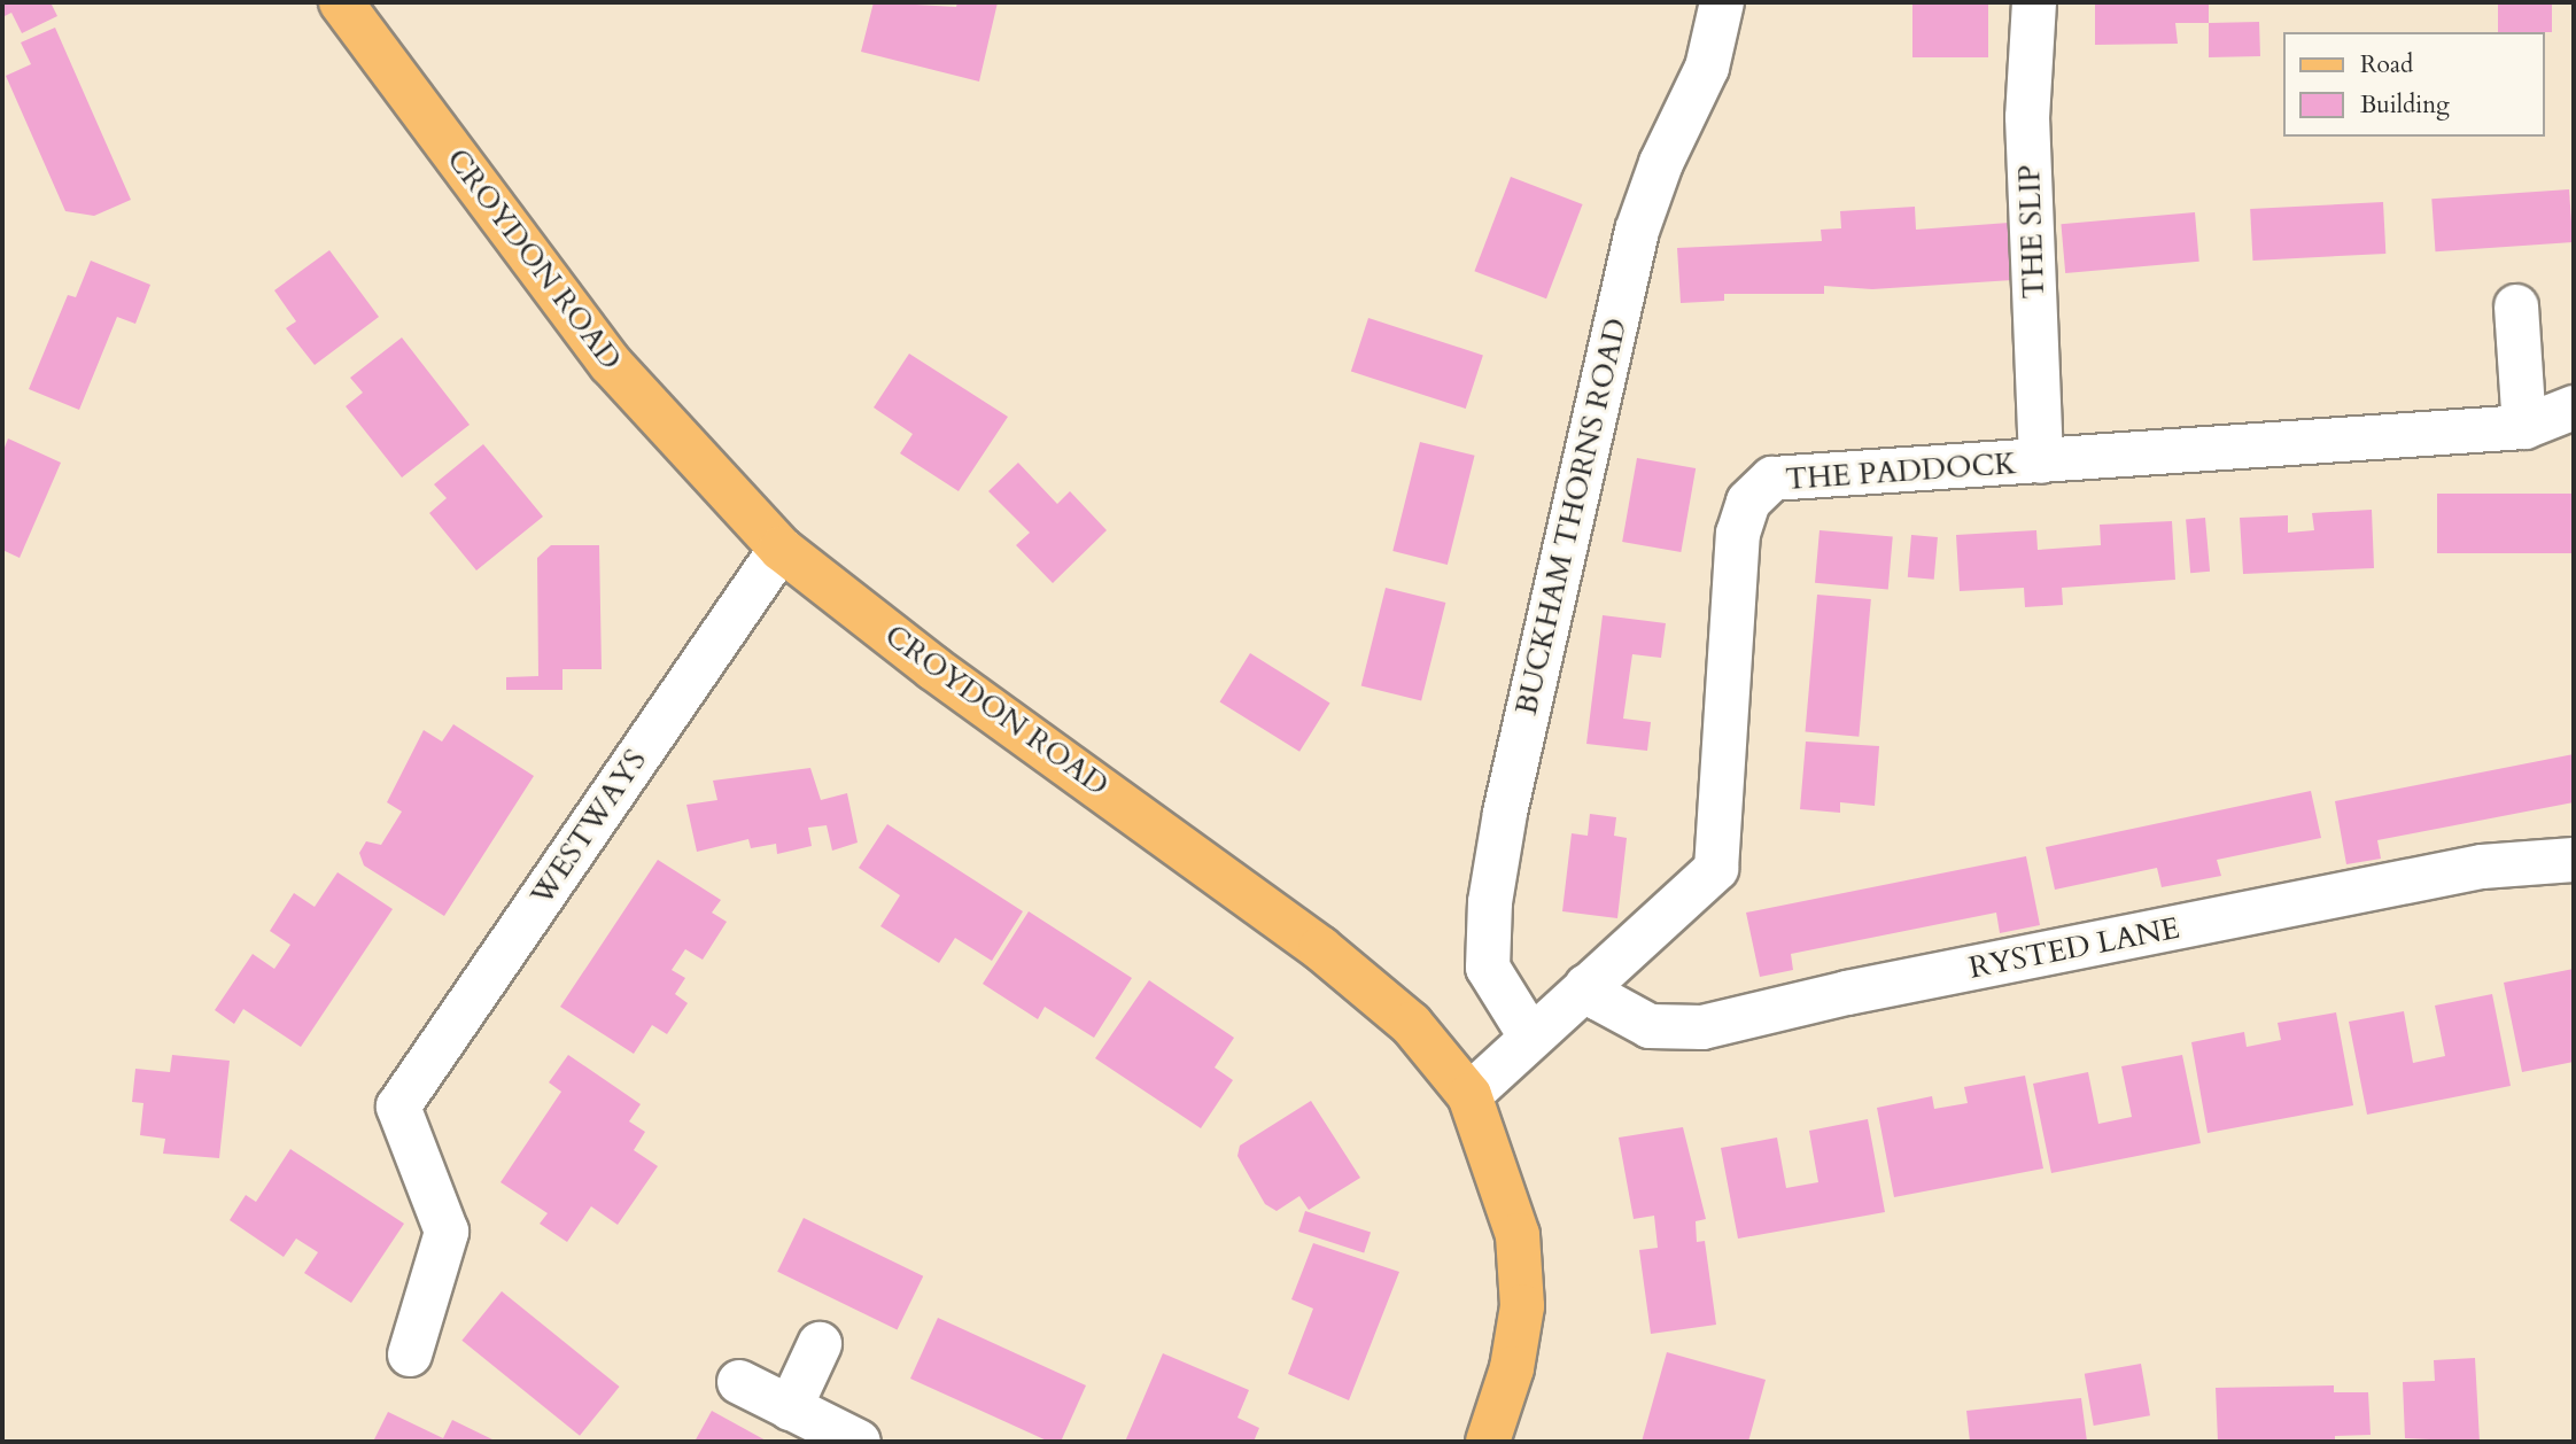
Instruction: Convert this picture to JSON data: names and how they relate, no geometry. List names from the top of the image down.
{
  "streets": {
    "main road": ["CROYDON ROAD"],
    "street": [
      "THE SLIP",
      "THE PADDOCK",
      "BUCKHAM THORNS ROAD",
      "WESTWAYS",
      "RYSTED LANE"
    ]
  },
  "crossings": [
    ["THE SLIP", "THE PADDOCK"],
    ["CROYDON ROAD", "THE PADDOCK"],
    ["CROYDON ROAD", "WESTWAYS"],
    ["THE PADDOCK", "BUCKHAM THORNS ROAD"],
    ["THE PADDOCK", "RYSTED LANE"]
  ],
  "legend": ["Road", "Building"]
}
